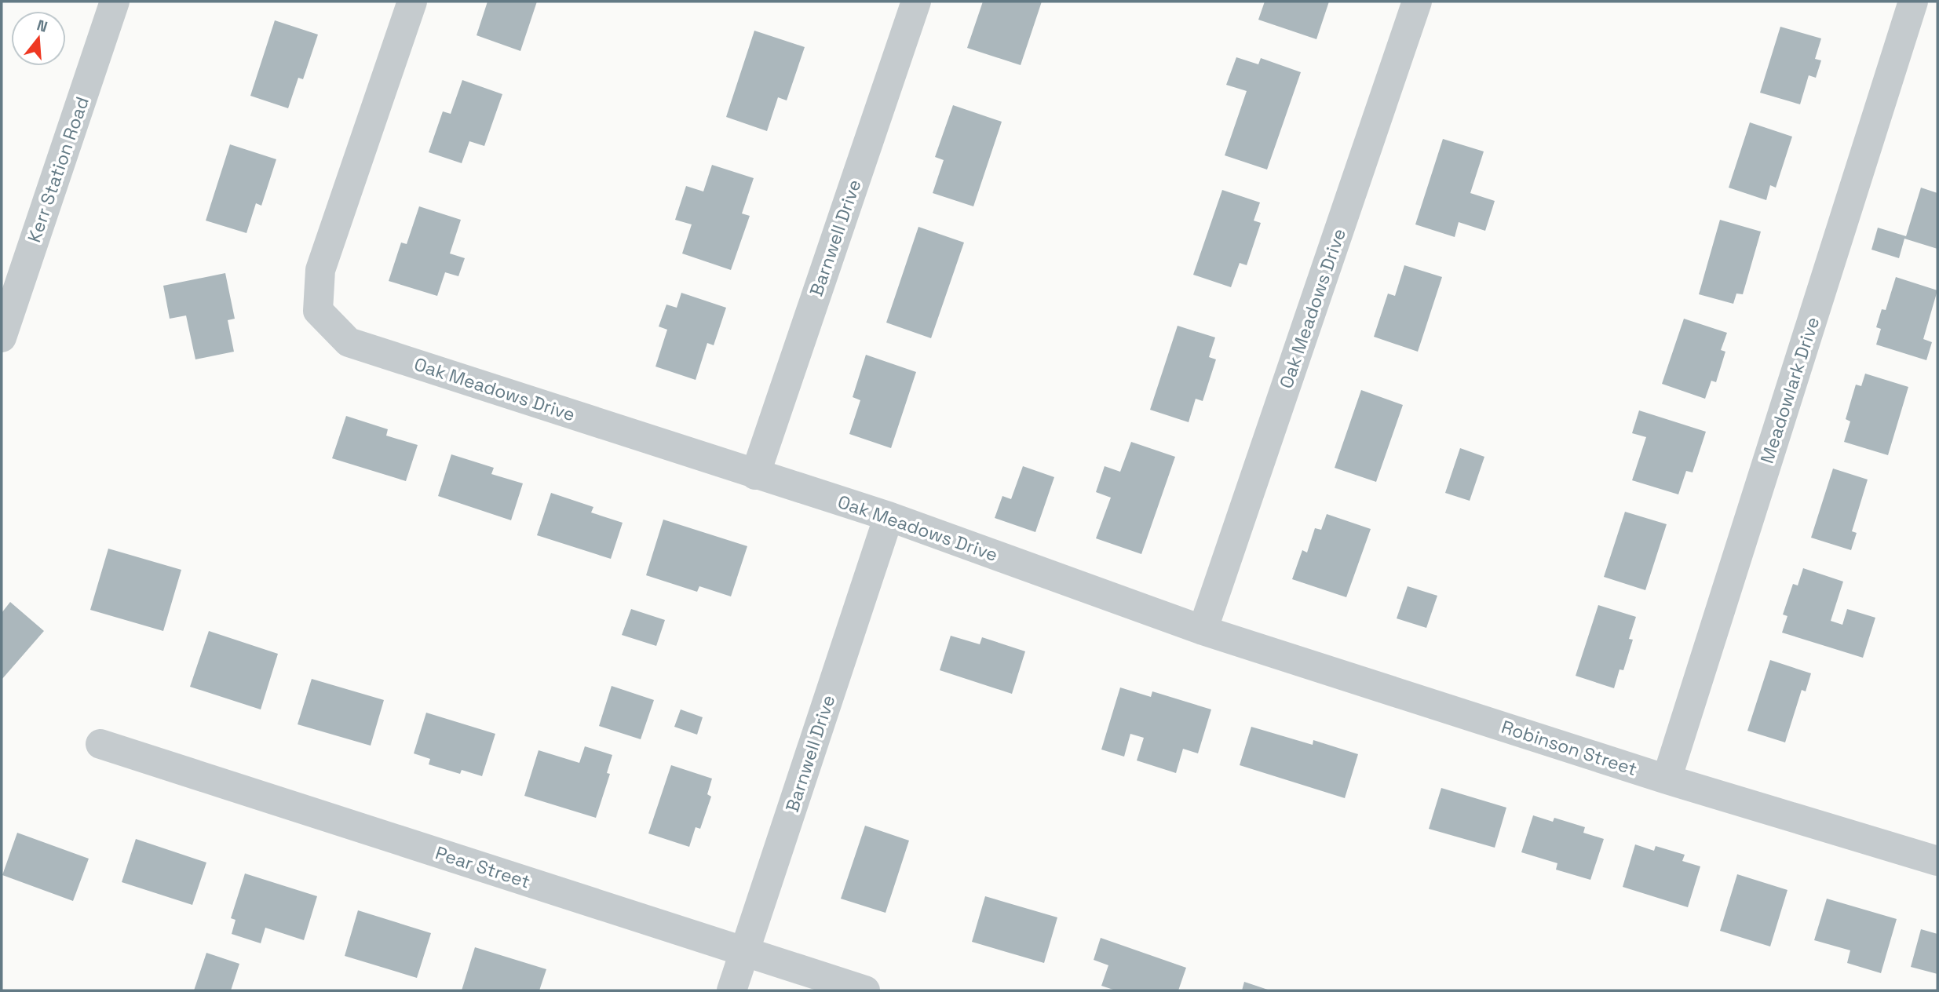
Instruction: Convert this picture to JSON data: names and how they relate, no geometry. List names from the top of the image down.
{
  "streets": {
    "street": [
      "Kerr Station Road",
      "Barnwell Drive",
      "Oak Meadows Drive",
      "Meadowlark Drive",
      "Robinson Street",
      "Pear Street"
    ]
  },
  "crossings": [
    ["Barnwell Drive", "Oak Meadows Drive"],
    ["Barnwell Drive", "Pear Street"],
    ["Oak Meadows Drive", "Robinson Street"],
    ["Meadowlark Drive", "Robinson Street"]
  ],
  "north": "top"
}
